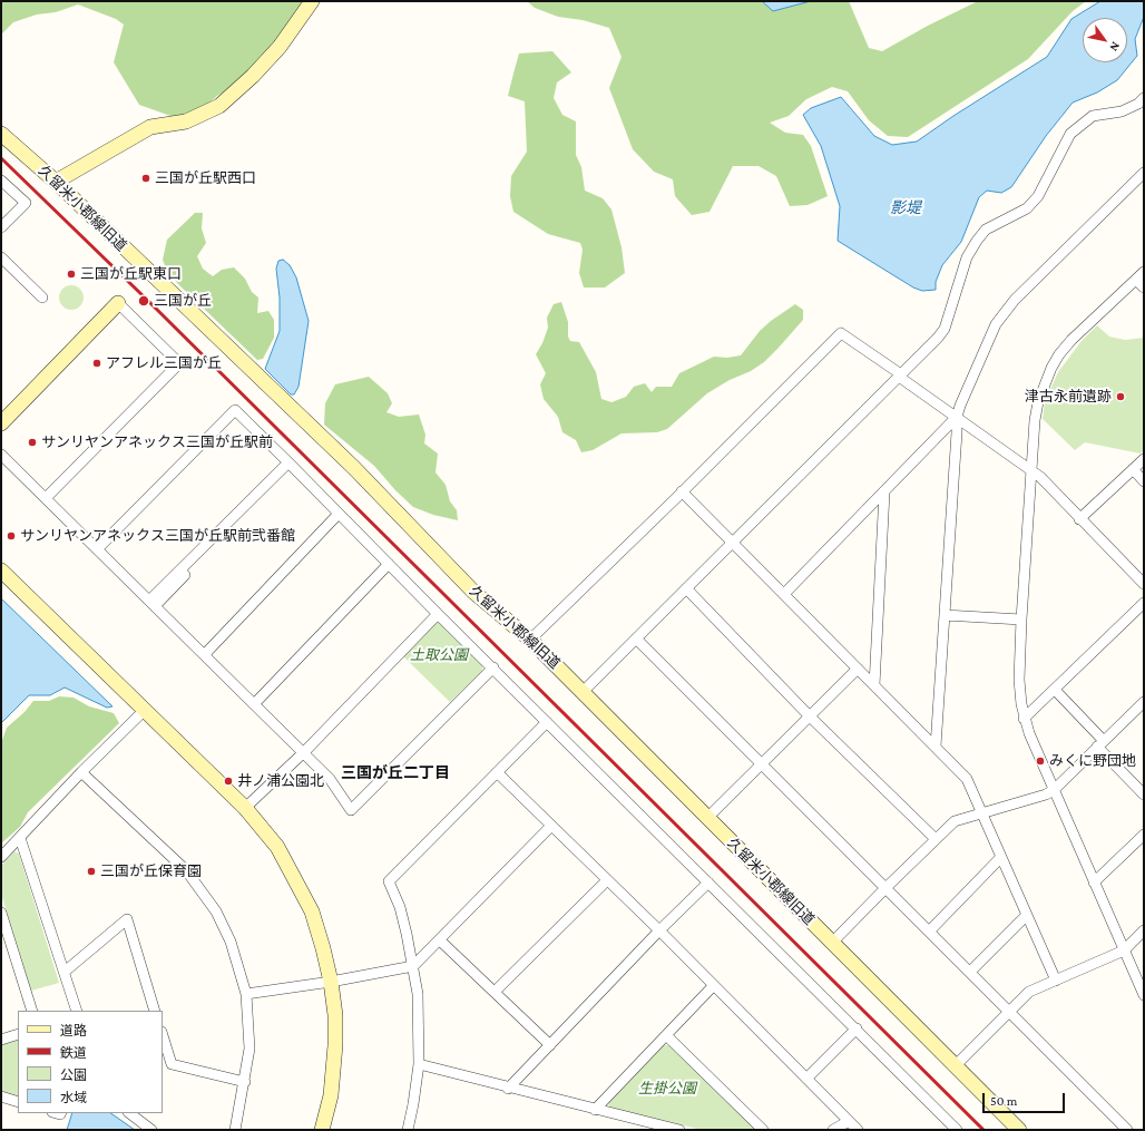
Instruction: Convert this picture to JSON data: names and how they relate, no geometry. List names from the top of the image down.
{
  "streets": {
    "street": ["久留米小郡線旧道"]
  },
  "districts": ["三国が丘二丁目"],
  "water": ["影堤"],
  "parks": ["土取公園", "生掛公園"],
  "places": [
    "三国が丘駅西口",
    "三国が丘駅東口",
    "三国が丘",
    "アフレル三国が丘",
    "津古永前遺跡",
    "サンリヤンアネックス三国が丘駅前",
    "サンリヤンアネックス三国が丘駅前弐番館",
    "みくに野団地",
    "井ノ浦公園北",
    "三国が丘保育園"
  ],
  "legend": [
    "道路",
    "鉄道",
    "公園",
    "水域"
  ],
  "scale_bar": "50 m",
  "north": "bottom right"
}
